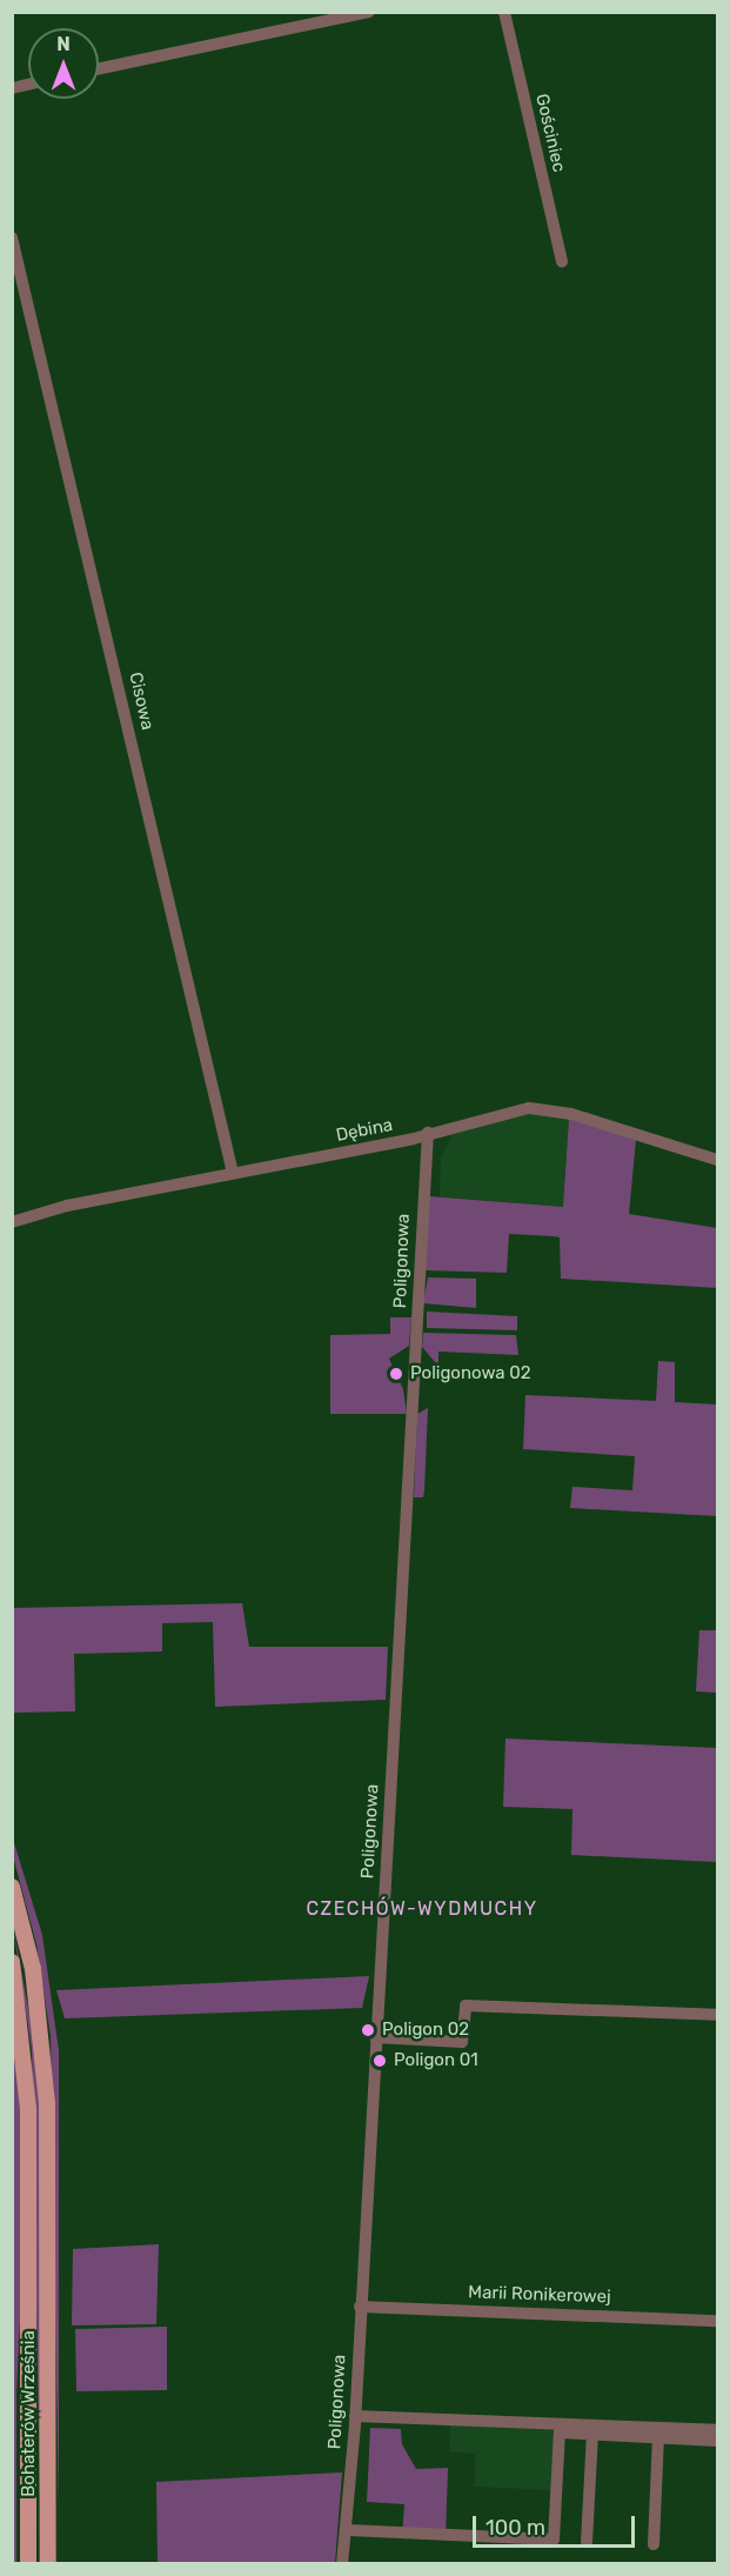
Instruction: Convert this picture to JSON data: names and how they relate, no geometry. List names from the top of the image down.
{
  "streets": {
    "main road": ["Bohaterów Września"],
    "street": [
      "Gościniec",
      "Cisowa",
      "Dębina",
      "Poligonowa",
      "Marii Ronikerowej"
    ]
  },
  "crossings": [
    ["Cisowa", "Dębina"],
    ["Dębina", "Poligonowa"],
    ["Poligonowa", "Marii Ronikerowej"]
  ],
  "districts": ["CZECHÓW-WYDMUCHY"],
  "places": ["Poligonowa 02", "Poligon 02", "Poligon 01"],
  "scale_bar": "100 m",
  "north": "top"
}
